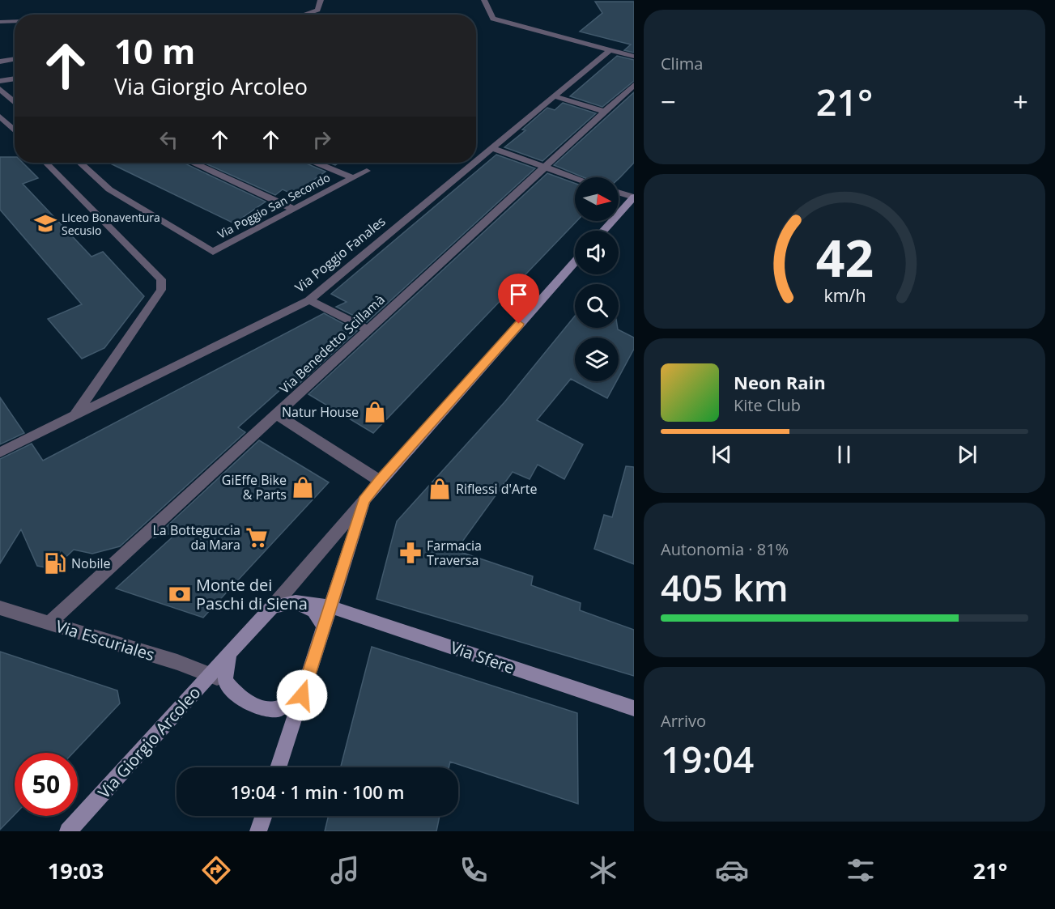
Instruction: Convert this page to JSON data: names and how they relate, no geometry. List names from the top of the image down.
{
  "streets": {
    "main road": ["Via Sfere", "Via Giorgio Arcoleo"],
    "street": [
      "Via Poggio San Secondo",
      "Via Poggio Fanales",
      "Via Benedetto Scillamà",
      "Via Escuriales"
    ]
  },
  "crossings": [
    ["Via Benedetto Scillamà", "Via Escuriales"],
    ["Via Escuriales", "Via Sfere"],
    ["Via Escuriales", "Via Giorgio Arcoleo"],
    ["Via Sfere", "Via Giorgio Arcoleo"]
  ],
  "places": {
    "school or university": ["Liceo Bonaventura Secusio"],
    "shop": ["Natur House", "GiEffe Bike & Parts", "Riflessi d'Arte"],
    "supermarket": ["La Botteguccia da Mara"],
    "pharmacy": ["Farmacia Traversa"],
    "fuel station": ["Nobile"],
    "bank": ["Monte dei Paschi di Siena"]
  },
  "north": "right",
  "page": {
    "tile": [
      "Clima",
      ["Autonomia · 81%", "405 km"],
      ["Arrivo", "19:04"]
    ],
    "turn": ["10 m", "Via Giorgio Arcoleo"],
    "heat": ["−", "21°", "+"],
    "song": ["Neon Rain", "Kite Club"],
    "limit": "50",
    "trip": "19:04 · 1 min · 100 m",
    "tabs": ["19:03", "21°"],
    "gauge": ["42", "km/h"]
  }
}
